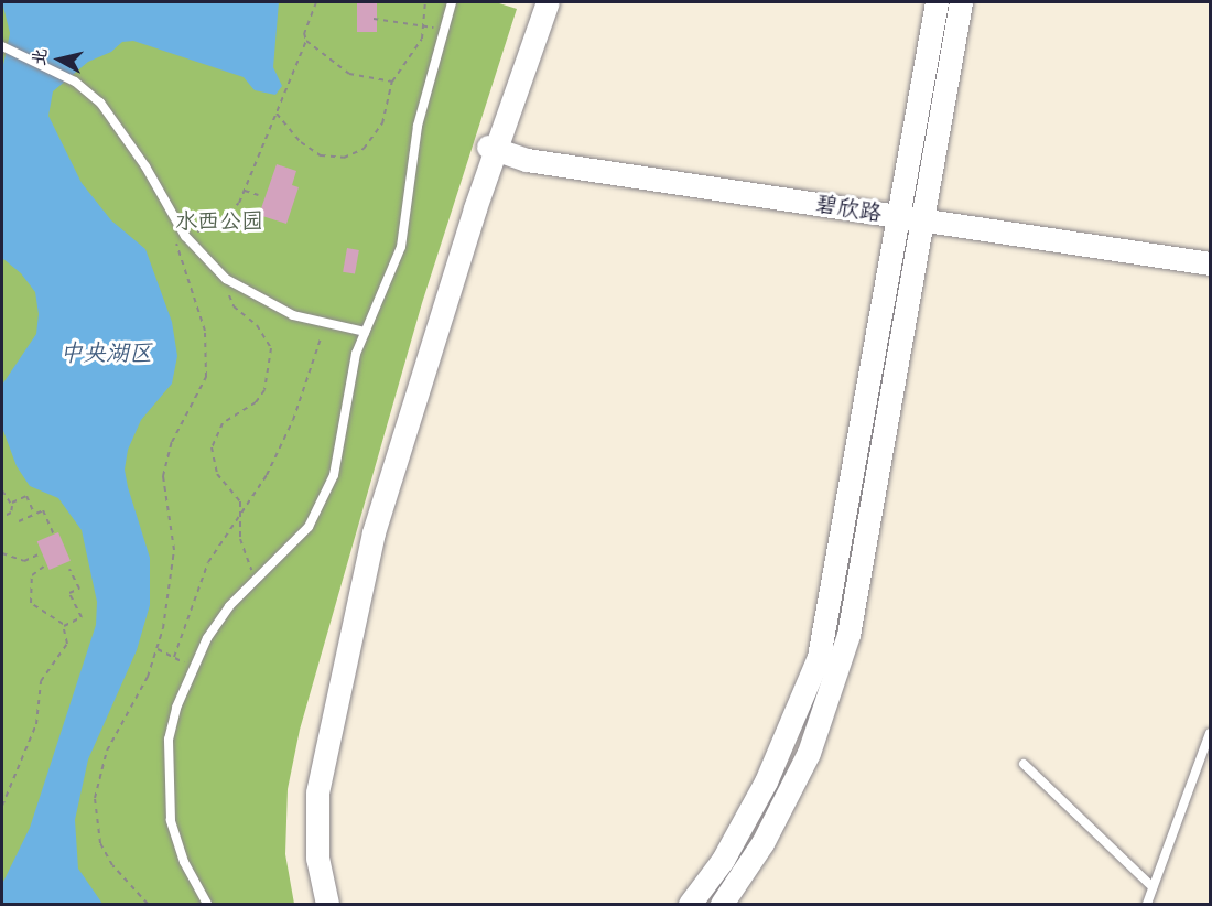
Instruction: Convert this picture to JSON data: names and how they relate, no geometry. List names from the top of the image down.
{
  "streets": {
    "street": ["碧欣路"]
  },
  "water": ["中央湖区"],
  "parks": ["水西公园"],
  "north": "left"
}
